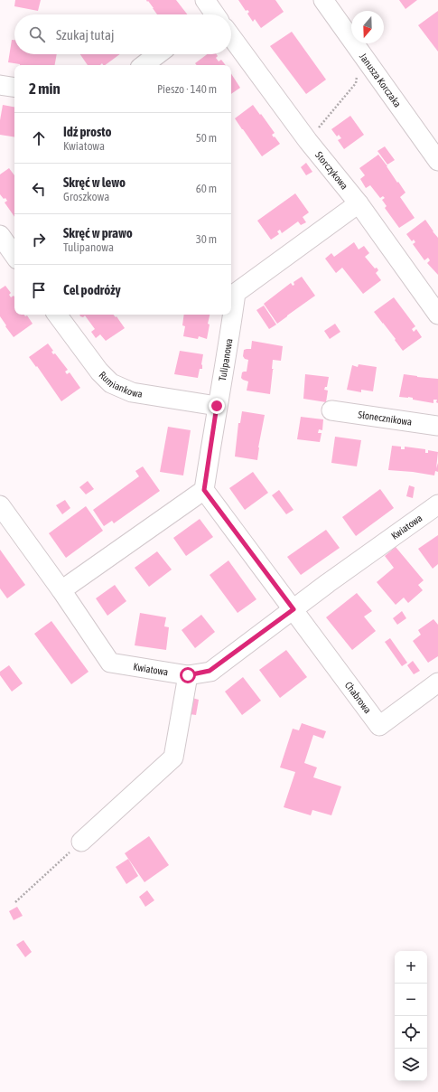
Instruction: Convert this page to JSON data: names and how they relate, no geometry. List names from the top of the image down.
{
  "streets": {
    "street": [
      "Janusza Korczaka",
      "Storczykowa",
      "Tulipanowa",
      "Rumiankowa",
      "Słonecznikowa",
      "Kwiatowa",
      "Chabrowa"
    ]
  },
  "crossings": [
    ["Storczykowa", "Tulipanowa"],
    ["Tulipanowa", "Rumiankowa"],
    ["Kwiatowa", "Chabrowa"]
  ],
  "north": "bottom",
  "page": {
    "search": "Szukaj tutaj",
    "heading": ["2 min", "Pieszo · 140 m"],
    "list": [
      ["Idź prosto", "Kwiatowa", "50 m"],
      ["Skręć w lewo", "Groszkowa", "60 m"],
      ["Skręć w prawo", "Tulipanowa", "30 m"],
      "Cel podróży"
    ],
    "map_buttons": ["+", "−"]
  }
}
